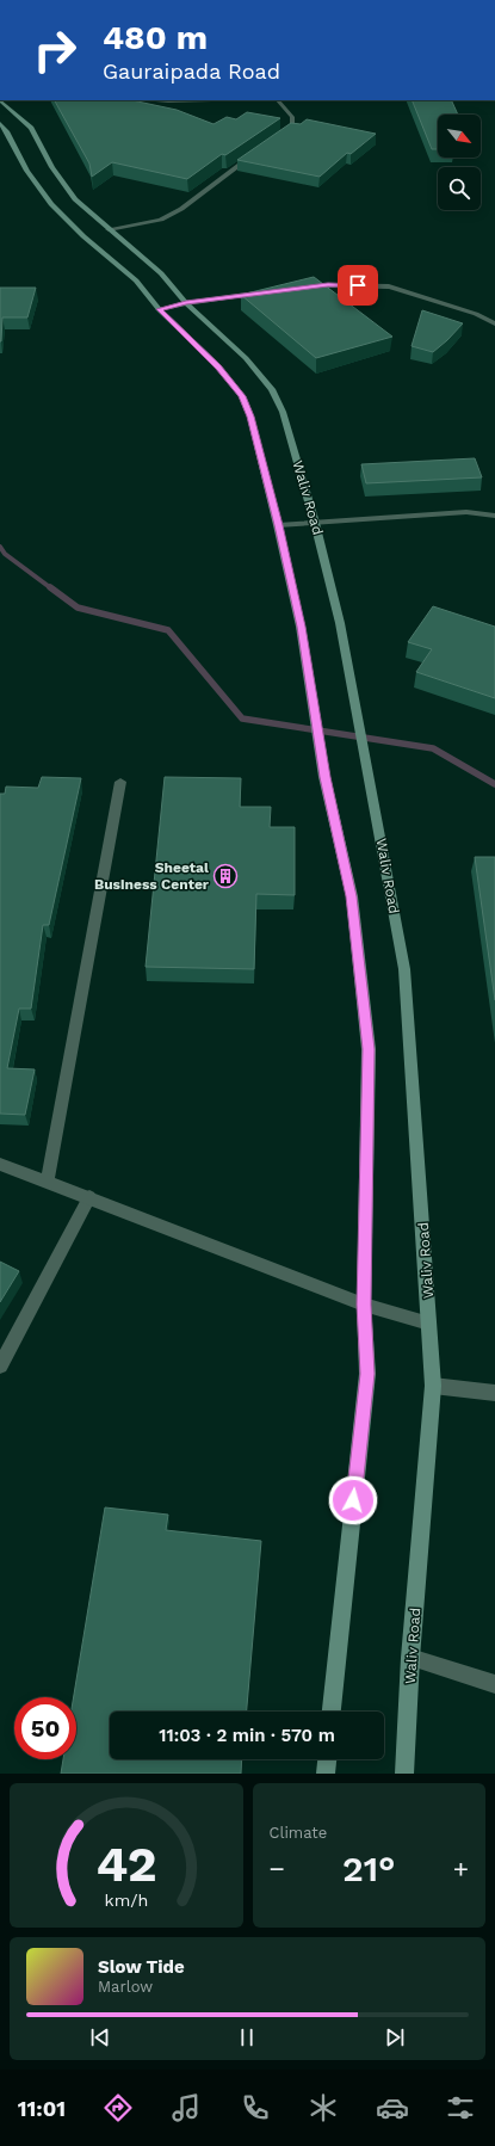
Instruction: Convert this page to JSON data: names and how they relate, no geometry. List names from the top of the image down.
{
  "streets": {
    "main road": ["Waliv Road"]
  },
  "places": {
    "building": ["Sheetal Business Center"]
  },
  "north": "bottom right",
  "page": {
    "turn": ["480 m", "Gauraipada Road"],
    "limit": "50",
    "trip": "11:03 · 2 min · 570 m",
    "tile": "Climate",
    "heat": ["−", "21°", "+"],
    "song": ["Slow Tide", "Marlow"],
    "tabs": "11:01",
    "gauge": ["42", "km/h"]
  }
}
